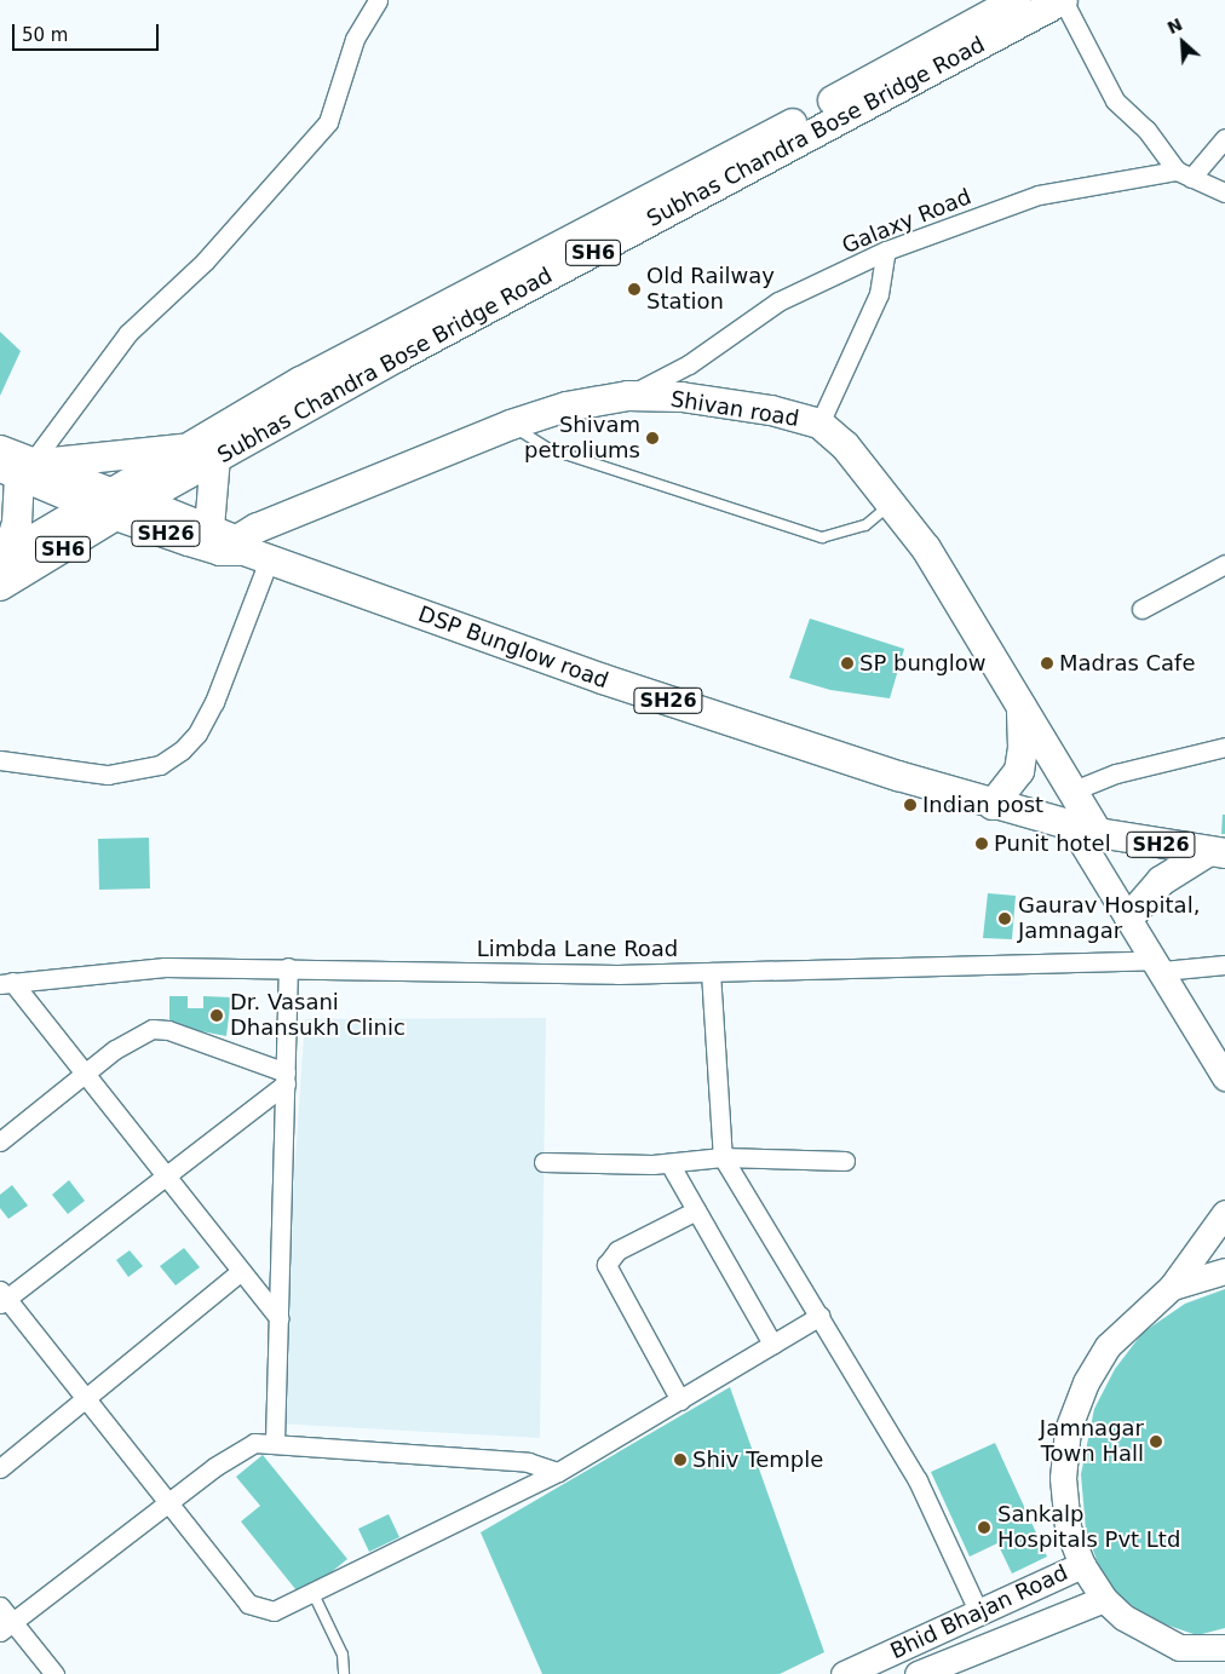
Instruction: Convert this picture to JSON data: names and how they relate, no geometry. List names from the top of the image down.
{
  "streets": {
    "main road": [
      "Subhas Chandra Bose Bridge Road",
      "SH6",
      "Shivan road",
      "SH26",
      "DSP Bunglow road",
      "Bhid Bhajan Road"
    ],
    "street": ["Galaxy Road", "Limbda Lane Road"]
  },
  "crossings": [
    ["Subhas Chandra Bose Bridge Road", "SH6"],
    ["Subhas Chandra Bose Bridge Road", "DSP Bunglow road"],
    ["Galaxy Road", "Shivan road"],
    ["SH6", "DSP Bunglow road"],
    ["Shivan road", "SH26"],
    ["Shivan road", "DSP Bunglow road"],
    ["SH26", "DSP Bunglow road"]
  ],
  "places": [
    "Old Railway Station",
    "Shivam petroliums",
    "SP bunglow",
    "Madras Cafe",
    "Indian post",
    "Punit hotel",
    "Gaurav Hospital, Jamnagar",
    "Dr. Vasani Dhansukh Clinic",
    "Jamnagar Town Hall",
    "Shiv Temple",
    "Sankalp Hospitals Pvt Ltd"
  ],
  "scale_bar": "50 m",
  "north": "top left"
}
